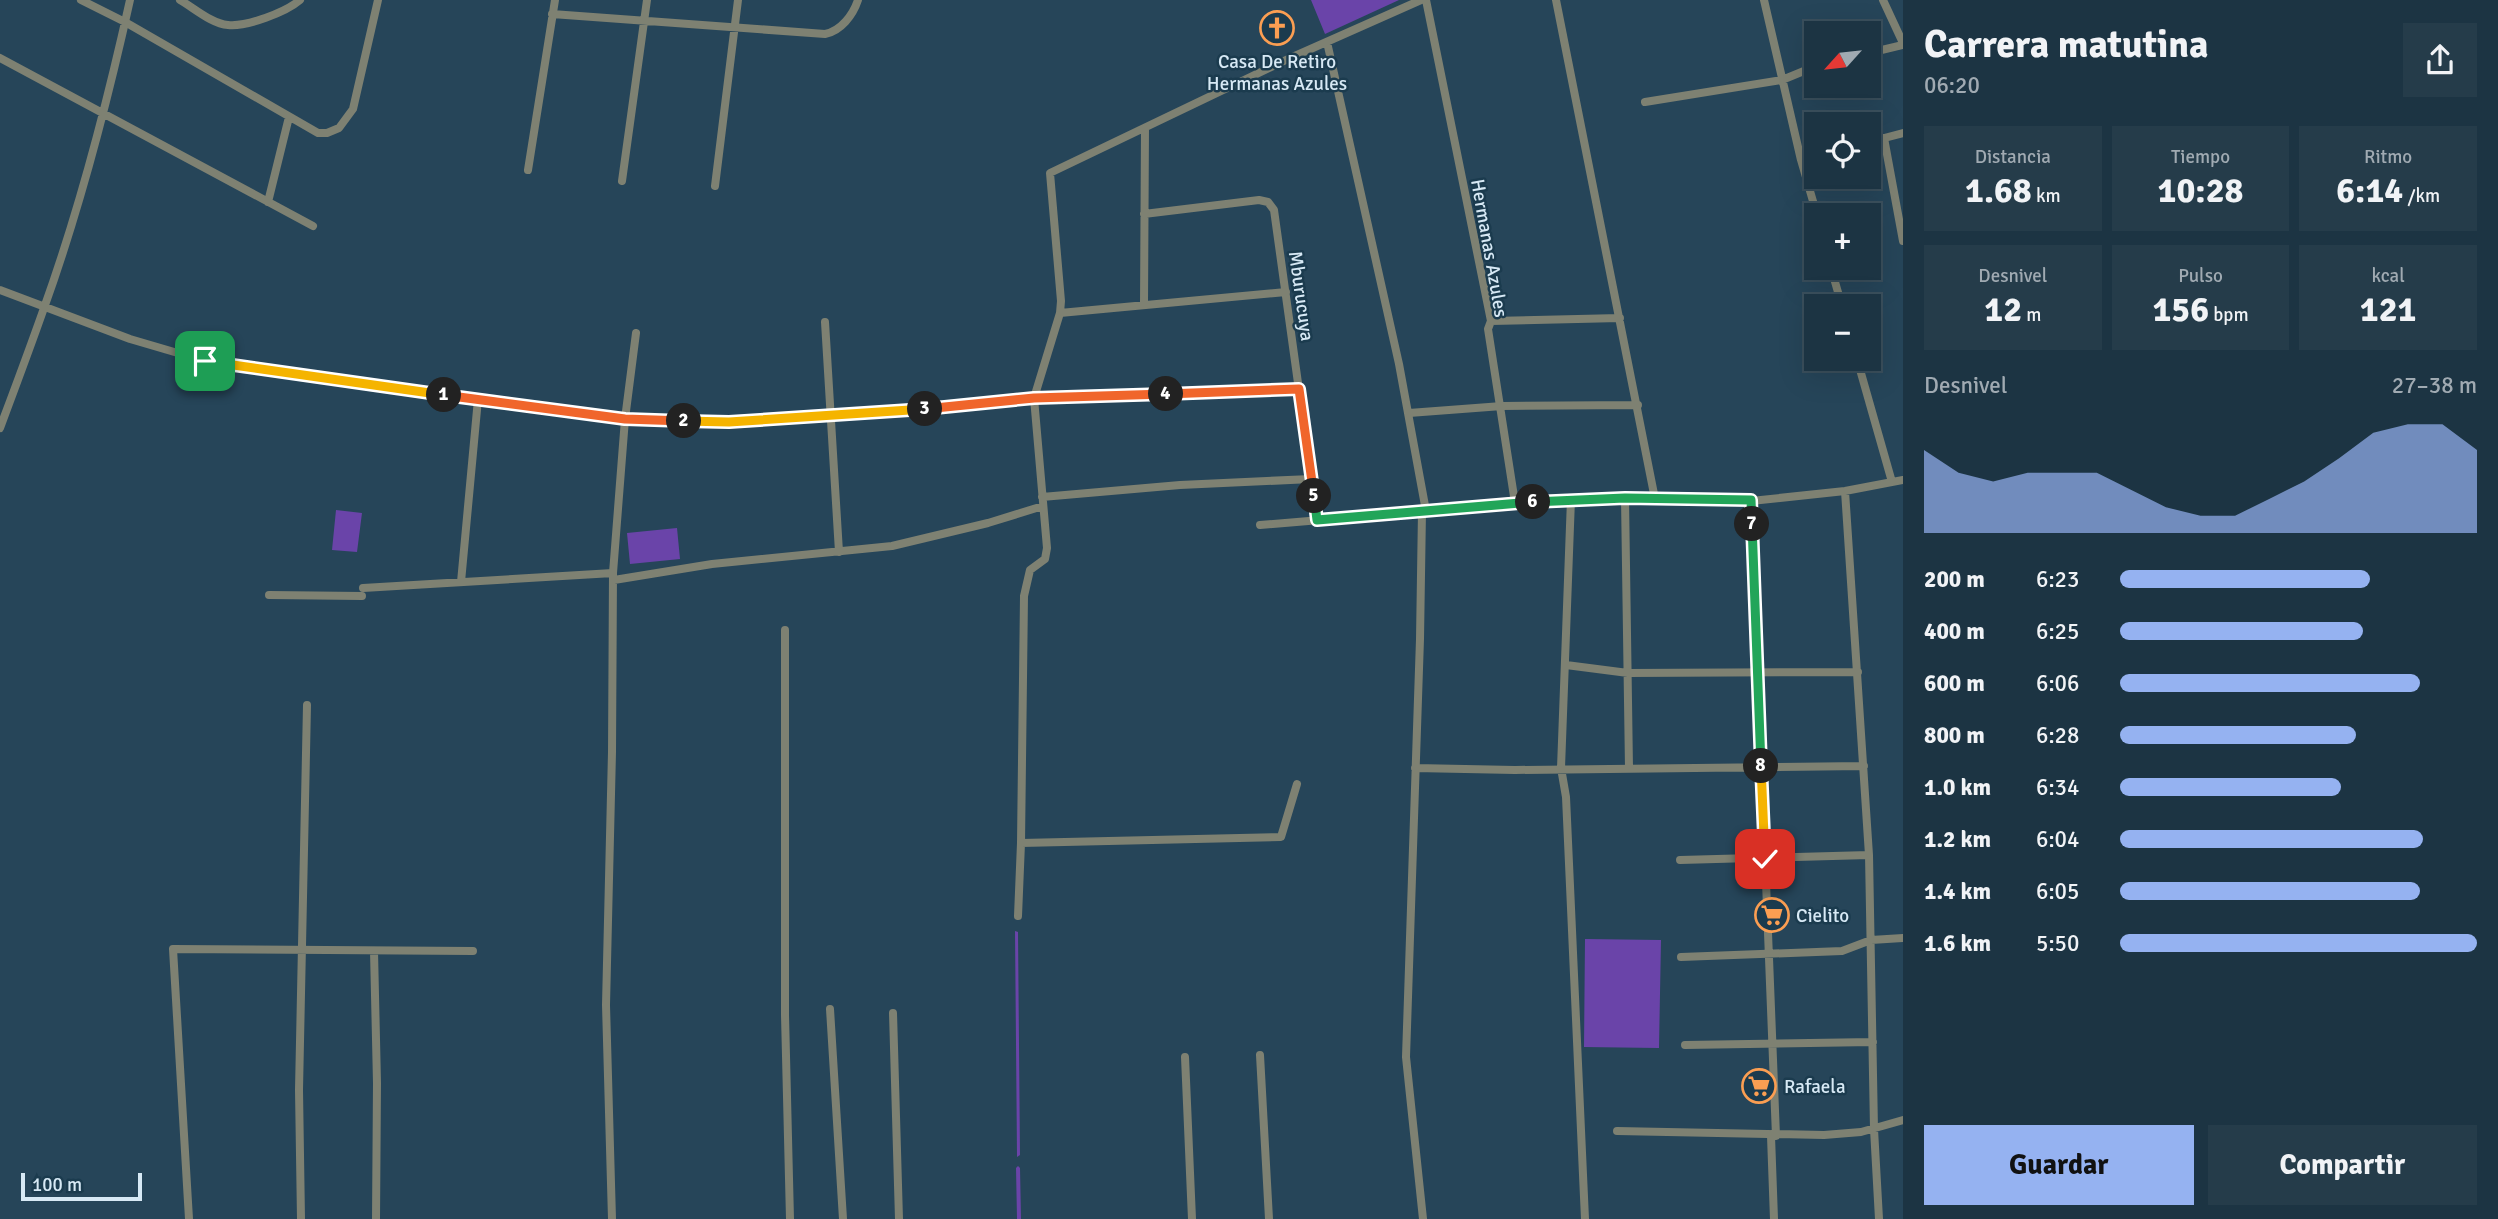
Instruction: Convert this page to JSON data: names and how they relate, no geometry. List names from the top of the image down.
{
  "streets": {
    "street": ["Hermanas Azules", "Mburucuya"]
  },
  "places": {
    "church": ["Casa De Retiro Hermanas Azules"],
    "supermarket": ["Cielito", "Rafaela"]
  },
  "scale_bar": "100 m",
  "north": "bottom left",
  "page": {
    "heading": ["Carrera matutina", "06:20"],
    "map_buttons": ["+", "−"],
    "stats": [
      ["Distancia", "1.68 km"],
      ["Tiempo", "10:28"],
      ["Ritmo", "6:14 /km"],
      ["Desnivel", "12 m"],
      ["Pulso", "156 bpm"],
      ["kcal", "121"]
    ],
    "chart": ["Desnivel", "27–38 m"],
    "pins": [
      "4",
      "1",
      "3",
      "2",
      "5",
      "6",
      "7",
      "8"
    ],
    "list": [
      {
        "name": "200 m",
        "note": "6:23"
      },
      {
        "name": "400 m",
        "note": "6:25"
      },
      {
        "name": "600 m",
        "note": "6:06"
      },
      {
        "name": "800 m",
        "note": "6:28"
      },
      {
        "name": "1.0 km",
        "note": "6:34"
      },
      {
        "name": "1.2 km",
        "note": "6:04"
      },
      {
        "name": "1.4 km",
        "note": "6:05"
      },
      {
        "name": "1.6 km",
        "note": "5:50"
      }
    ],
    "buttons": ["Guardar", "Compartir"],
    "scale": "100 m"
  }
}
